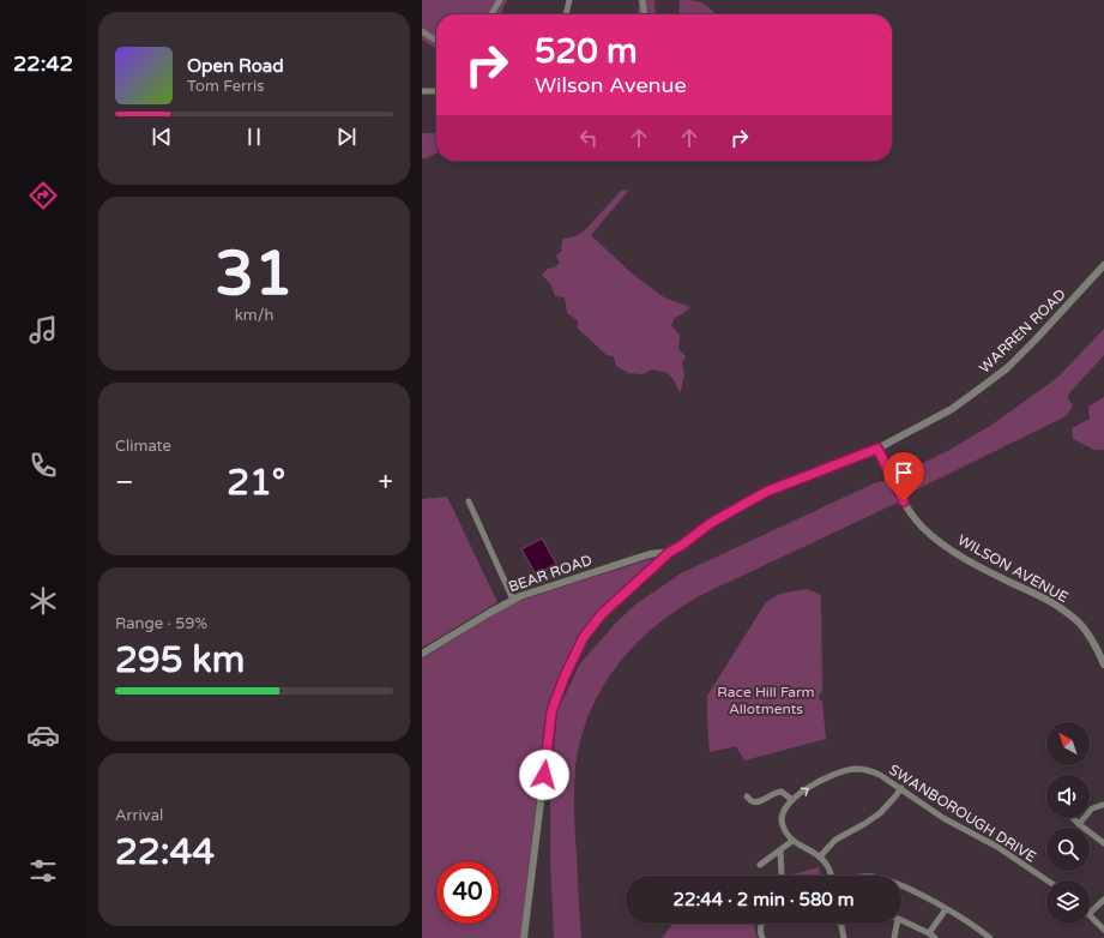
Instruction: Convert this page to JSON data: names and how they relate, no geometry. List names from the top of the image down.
{
  "streets": {
    "street": [
      "WARREN ROAD",
      "WILSON AVENUE",
      "BEAR ROAD",
      "SWANBOROUGH DRIVE"
    ]
  },
  "crossings": [
    ["WARREN ROAD", "WILSON AVENUE"],
    ["WARREN ROAD", "BEAR ROAD"]
  ],
  "parks": ["Race Hill Farm Allotments"],
  "north": "top left",
  "page": {
    "tabs": "22:42",
    "turn": ["520 m", "Wilson Avenue"],
    "song": ["Open Road", "Tom Ferris"],
    "tile": [
      ["31", "km/h"],
      "Climate",
      ["Range · 59%", "295 km"],
      ["Arrival", "22:44"]
    ],
    "heat": ["−", "21°", "+"],
    "limit": "40",
    "trip": "22:44 · 2 min · 580 m"
  }
}
